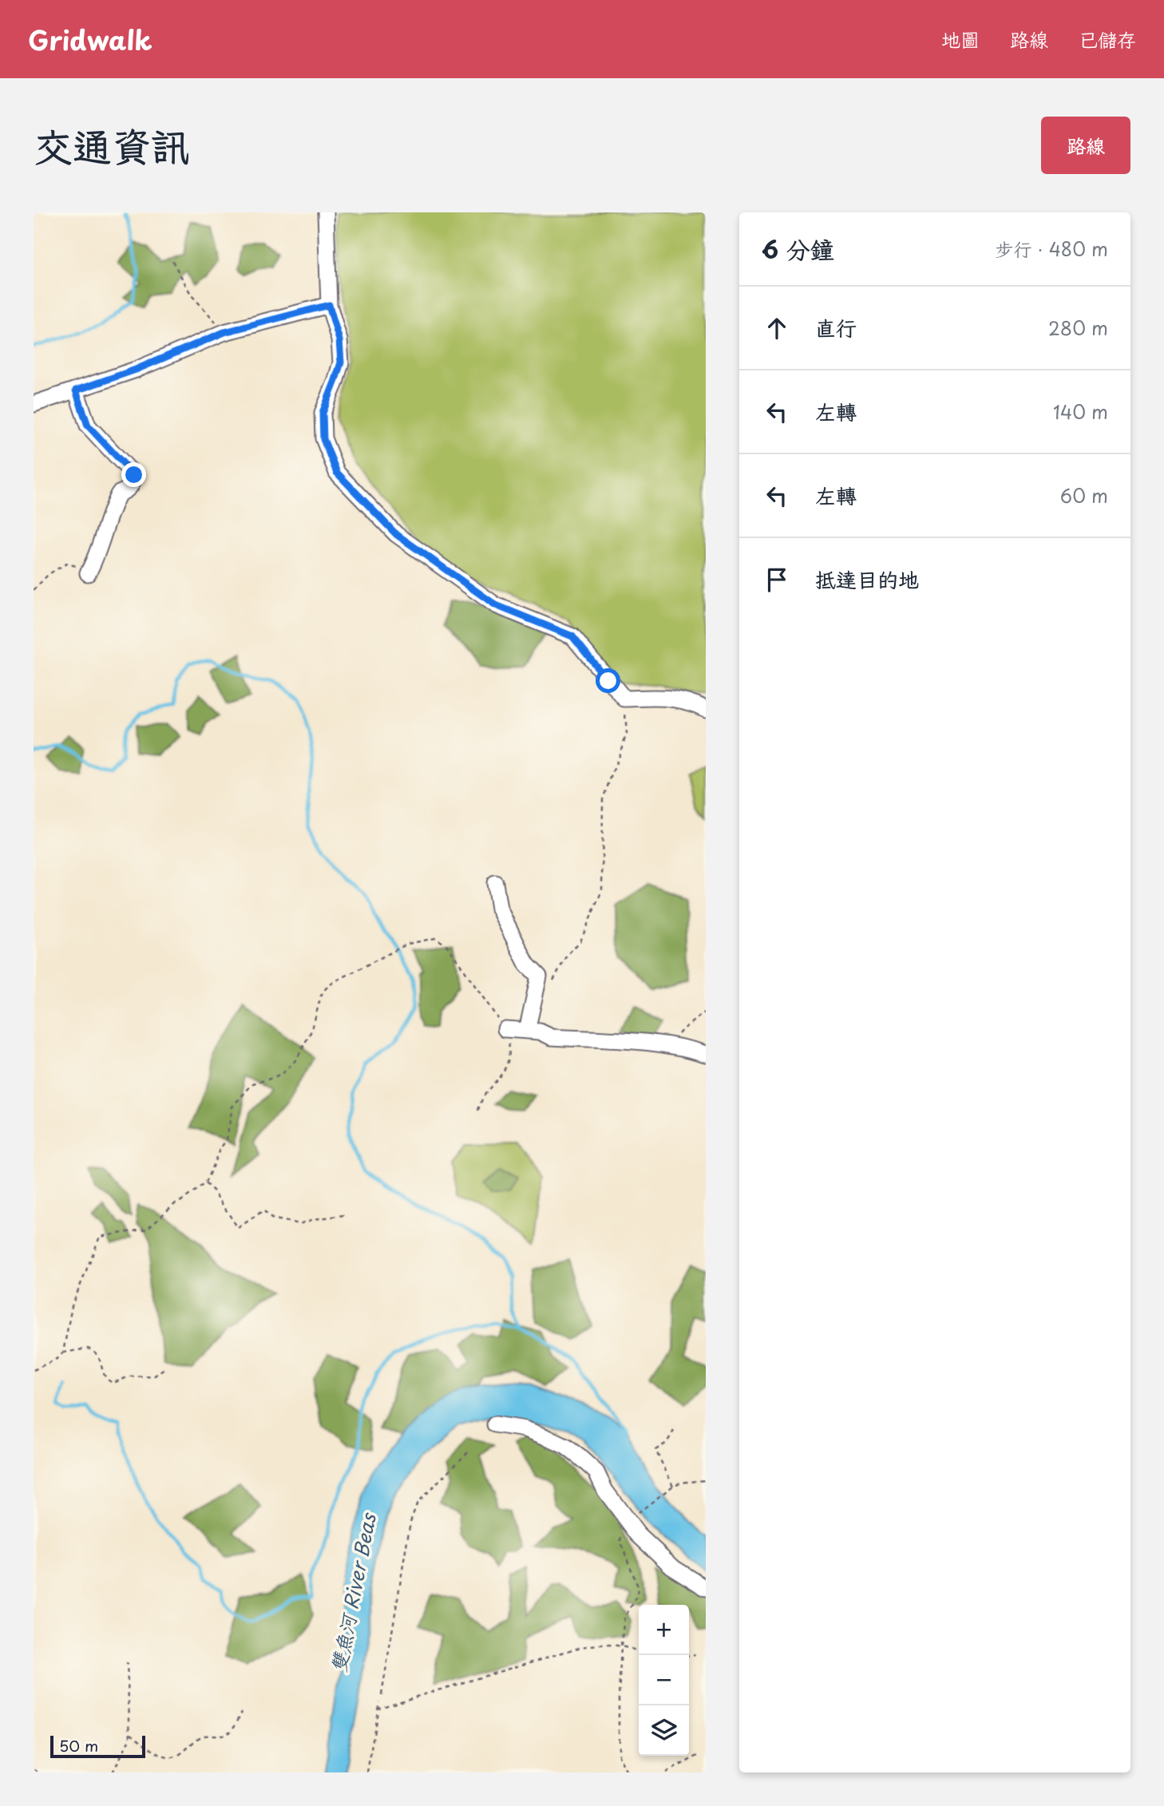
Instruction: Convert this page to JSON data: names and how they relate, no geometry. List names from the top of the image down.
{
  "water": ["雙魚河 River Beas"],
  "scale_bar": "50 m",
  "page": {
    "header": "Gridwalk",
    "nav": ["地圖", "路線", "已儲存"],
    "title": "交通資訊",
    "buttons": "路線",
    "heading": ["6 分鐘", "步行 · 480 m"],
    "list": [
      ["直行", "280 m"],
      ["左轉", "140 m"],
      ["左轉", "60 m"],
      "抵達目的地"
    ],
    "map_buttons": ["+", "−"],
    "scale": "50 m"
  }
}
